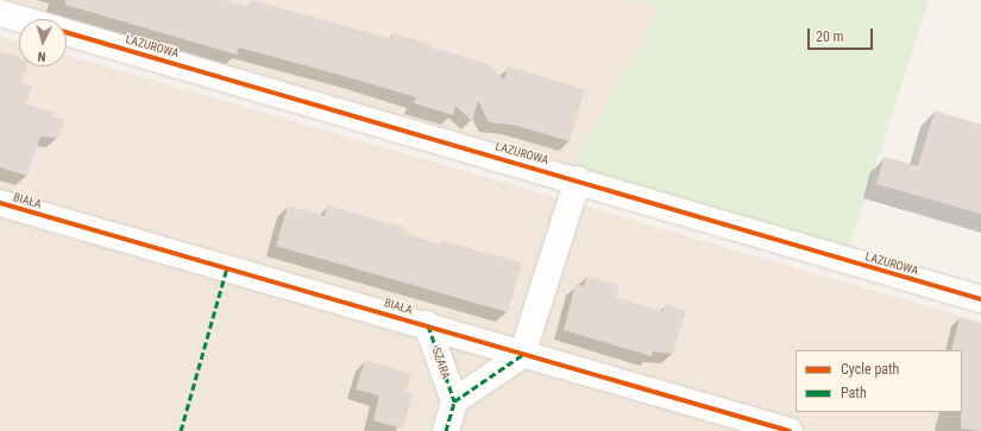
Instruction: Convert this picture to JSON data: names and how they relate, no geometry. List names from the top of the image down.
{
  "streets": {
    "street": ["LAZUROWA", "BIAŁA", "SZARA"]
  },
  "crossings": [
    ["BIAŁA", "SZARA"]
  ],
  "legend": ["Cycle path", "Path"],
  "scale_bar": "20 m",
  "north": "bottom"
}
